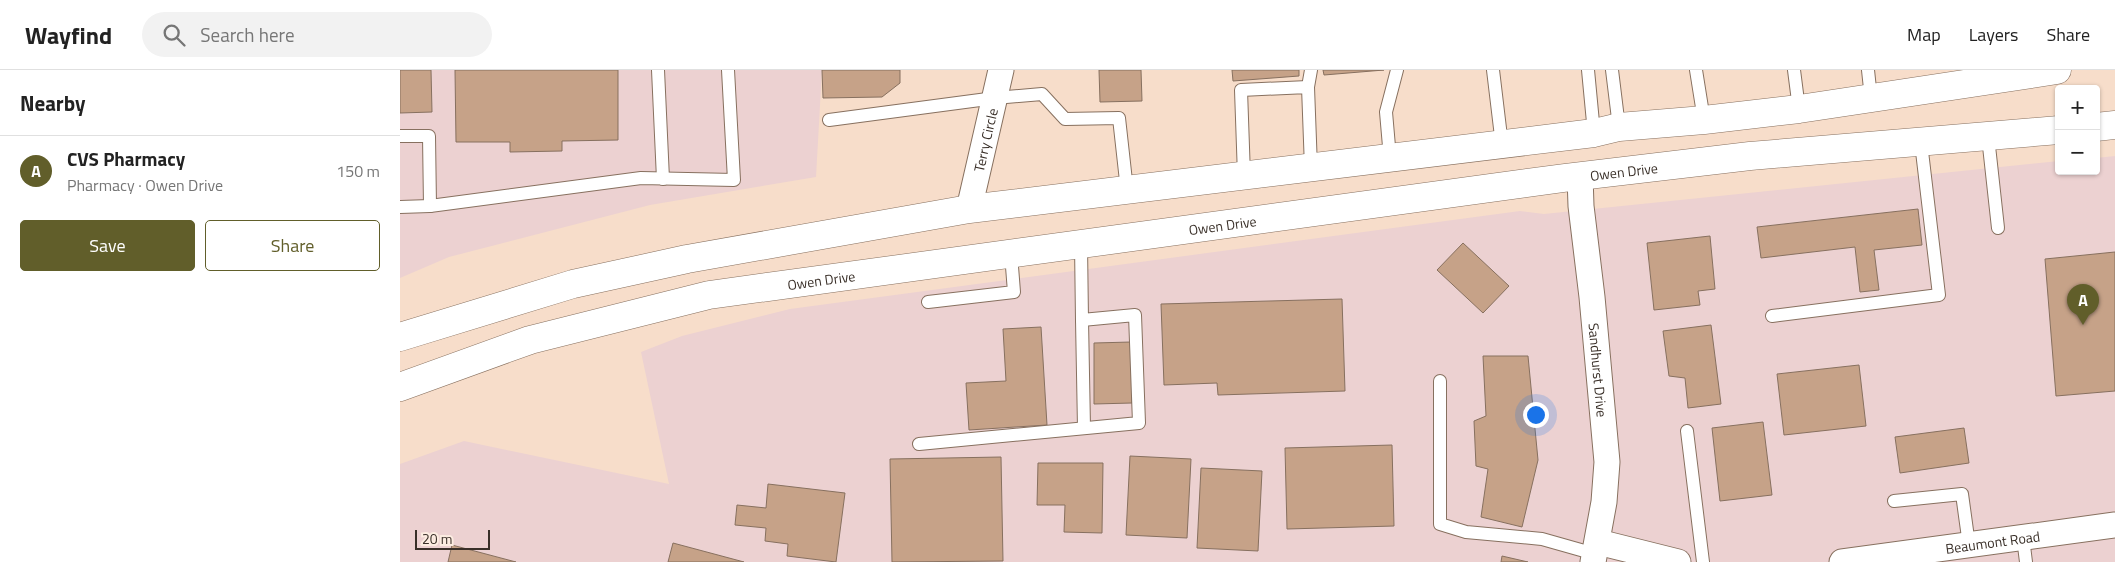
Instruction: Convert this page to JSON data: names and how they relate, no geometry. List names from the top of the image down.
{
  "streets": {
    "highway": ["Owen Drive"],
    "street": ["Terry Circle", "Sandhurst Drive", "Beaumont Road"]
  },
  "crossings": [
    ["Owen Drive", "Sandhurst Drive"]
  ],
  "scale_bar": "20 m",
  "page": {
    "header": "Wayfind",
    "search": "Search here",
    "nav": ["Map", "Layers", "Share"],
    "heading": "Nearby",
    "map_buttons": ["+", "−"],
    "list": [
      {
        "mark": "A",
        "name": "CVS Pharmacy",
        "note": "Pharmacy · Owen Drive",
        "value": "150 m"
      }
    ],
    "buttons": ["Save", "Share"],
    "pins": "A",
    "scale": "20 m"
  }
}
